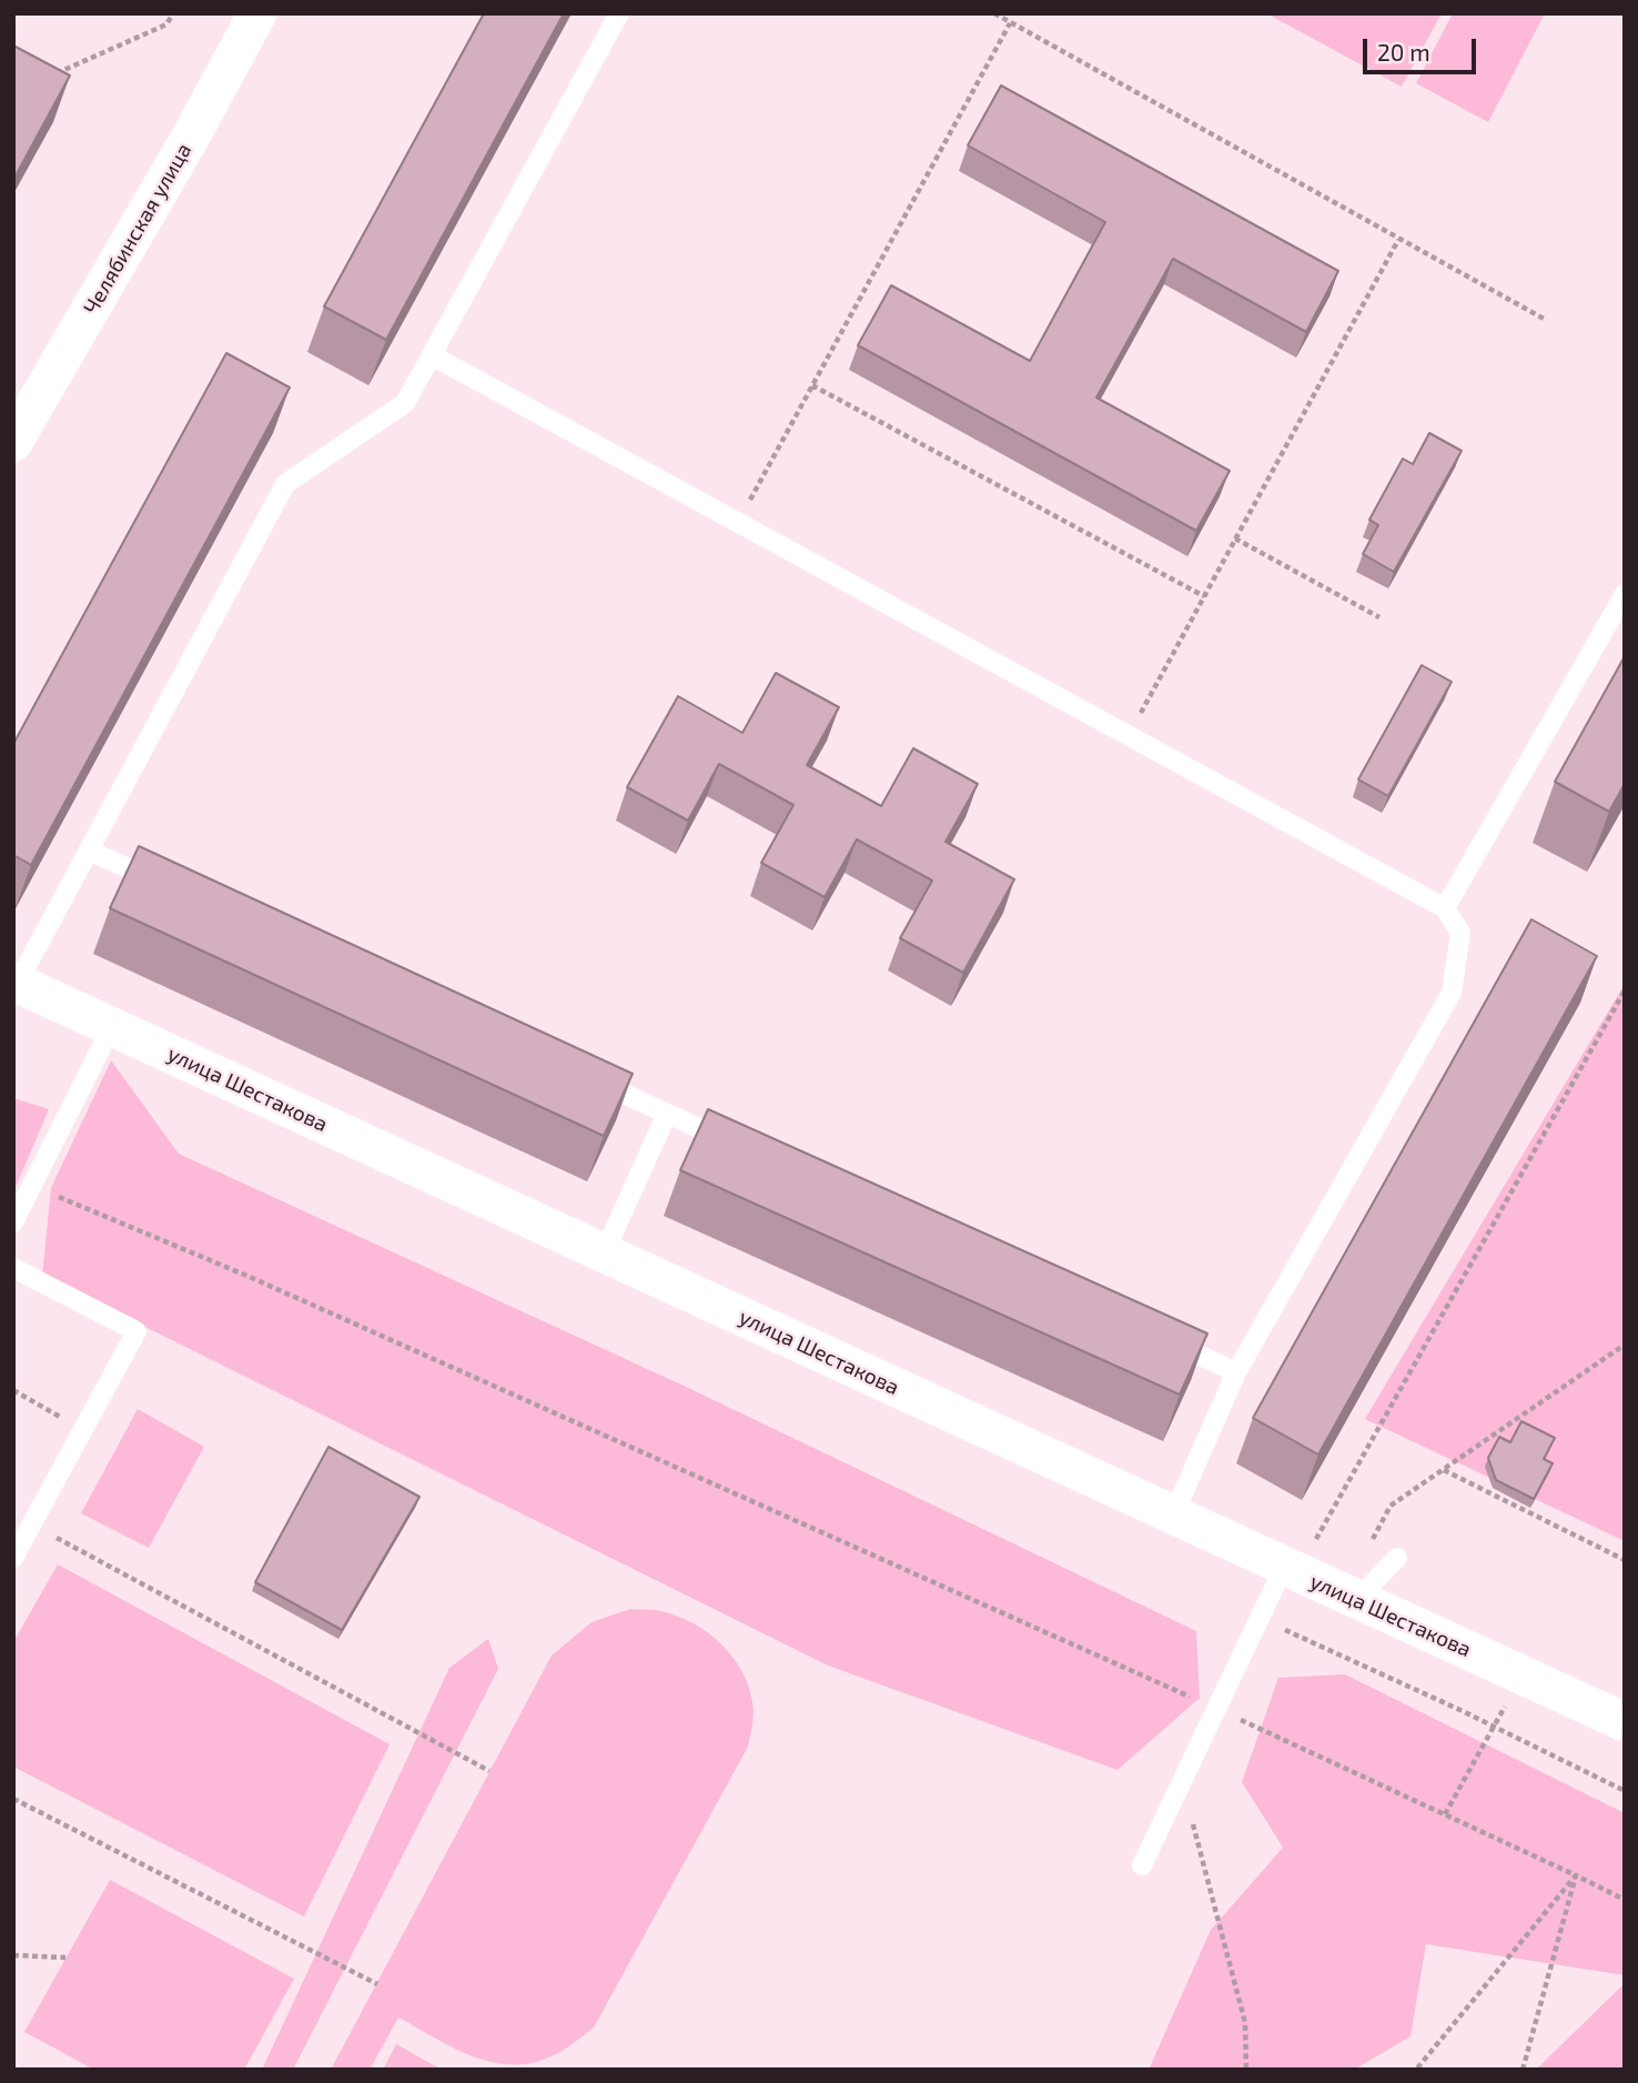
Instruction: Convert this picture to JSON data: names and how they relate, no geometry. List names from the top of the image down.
{
  "streets": {
    "street": ["Челябинская улица", "улица Шестакова"]
  },
  "scale_bar": "20 m"
}
